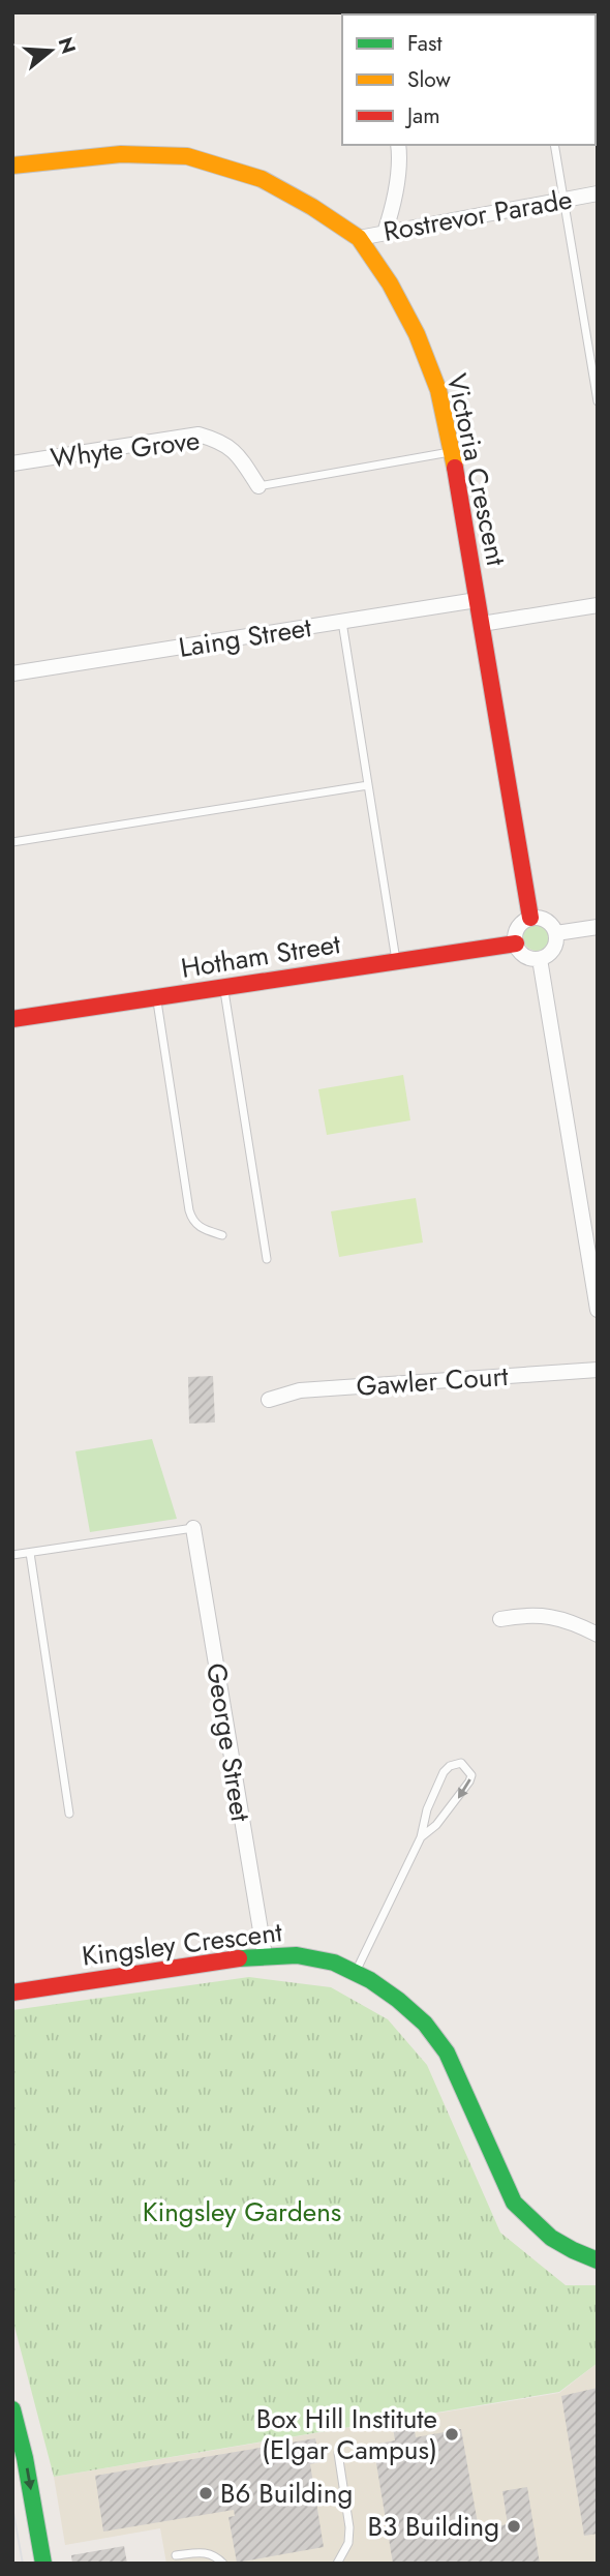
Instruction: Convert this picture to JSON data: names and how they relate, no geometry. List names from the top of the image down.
{
  "streets": {
    "street": [
      "Rostrevor Parade",
      "Whyte Grove",
      "Victoria Crescent",
      "Laing Street",
      "Hotham Street",
      "Gawler Court",
      "George Street",
      "Kingsley Crescent"
    ]
  },
  "crossings": [
    ["Rostrevor Parade", "Victoria Crescent"],
    ["Victoria Crescent", "Laing Street"],
    ["Victoria Crescent", "Hotham Street"],
    ["George Street", "Kingsley Crescent"]
  ],
  "parks": ["Kingsley Gardens"],
  "places": ["Box Hill Institute (Elgar Campus)", "B6 Building", "B3 Building"],
  "legend": ["Fast", "Slow", "Jam"],
  "north": "right"
}
